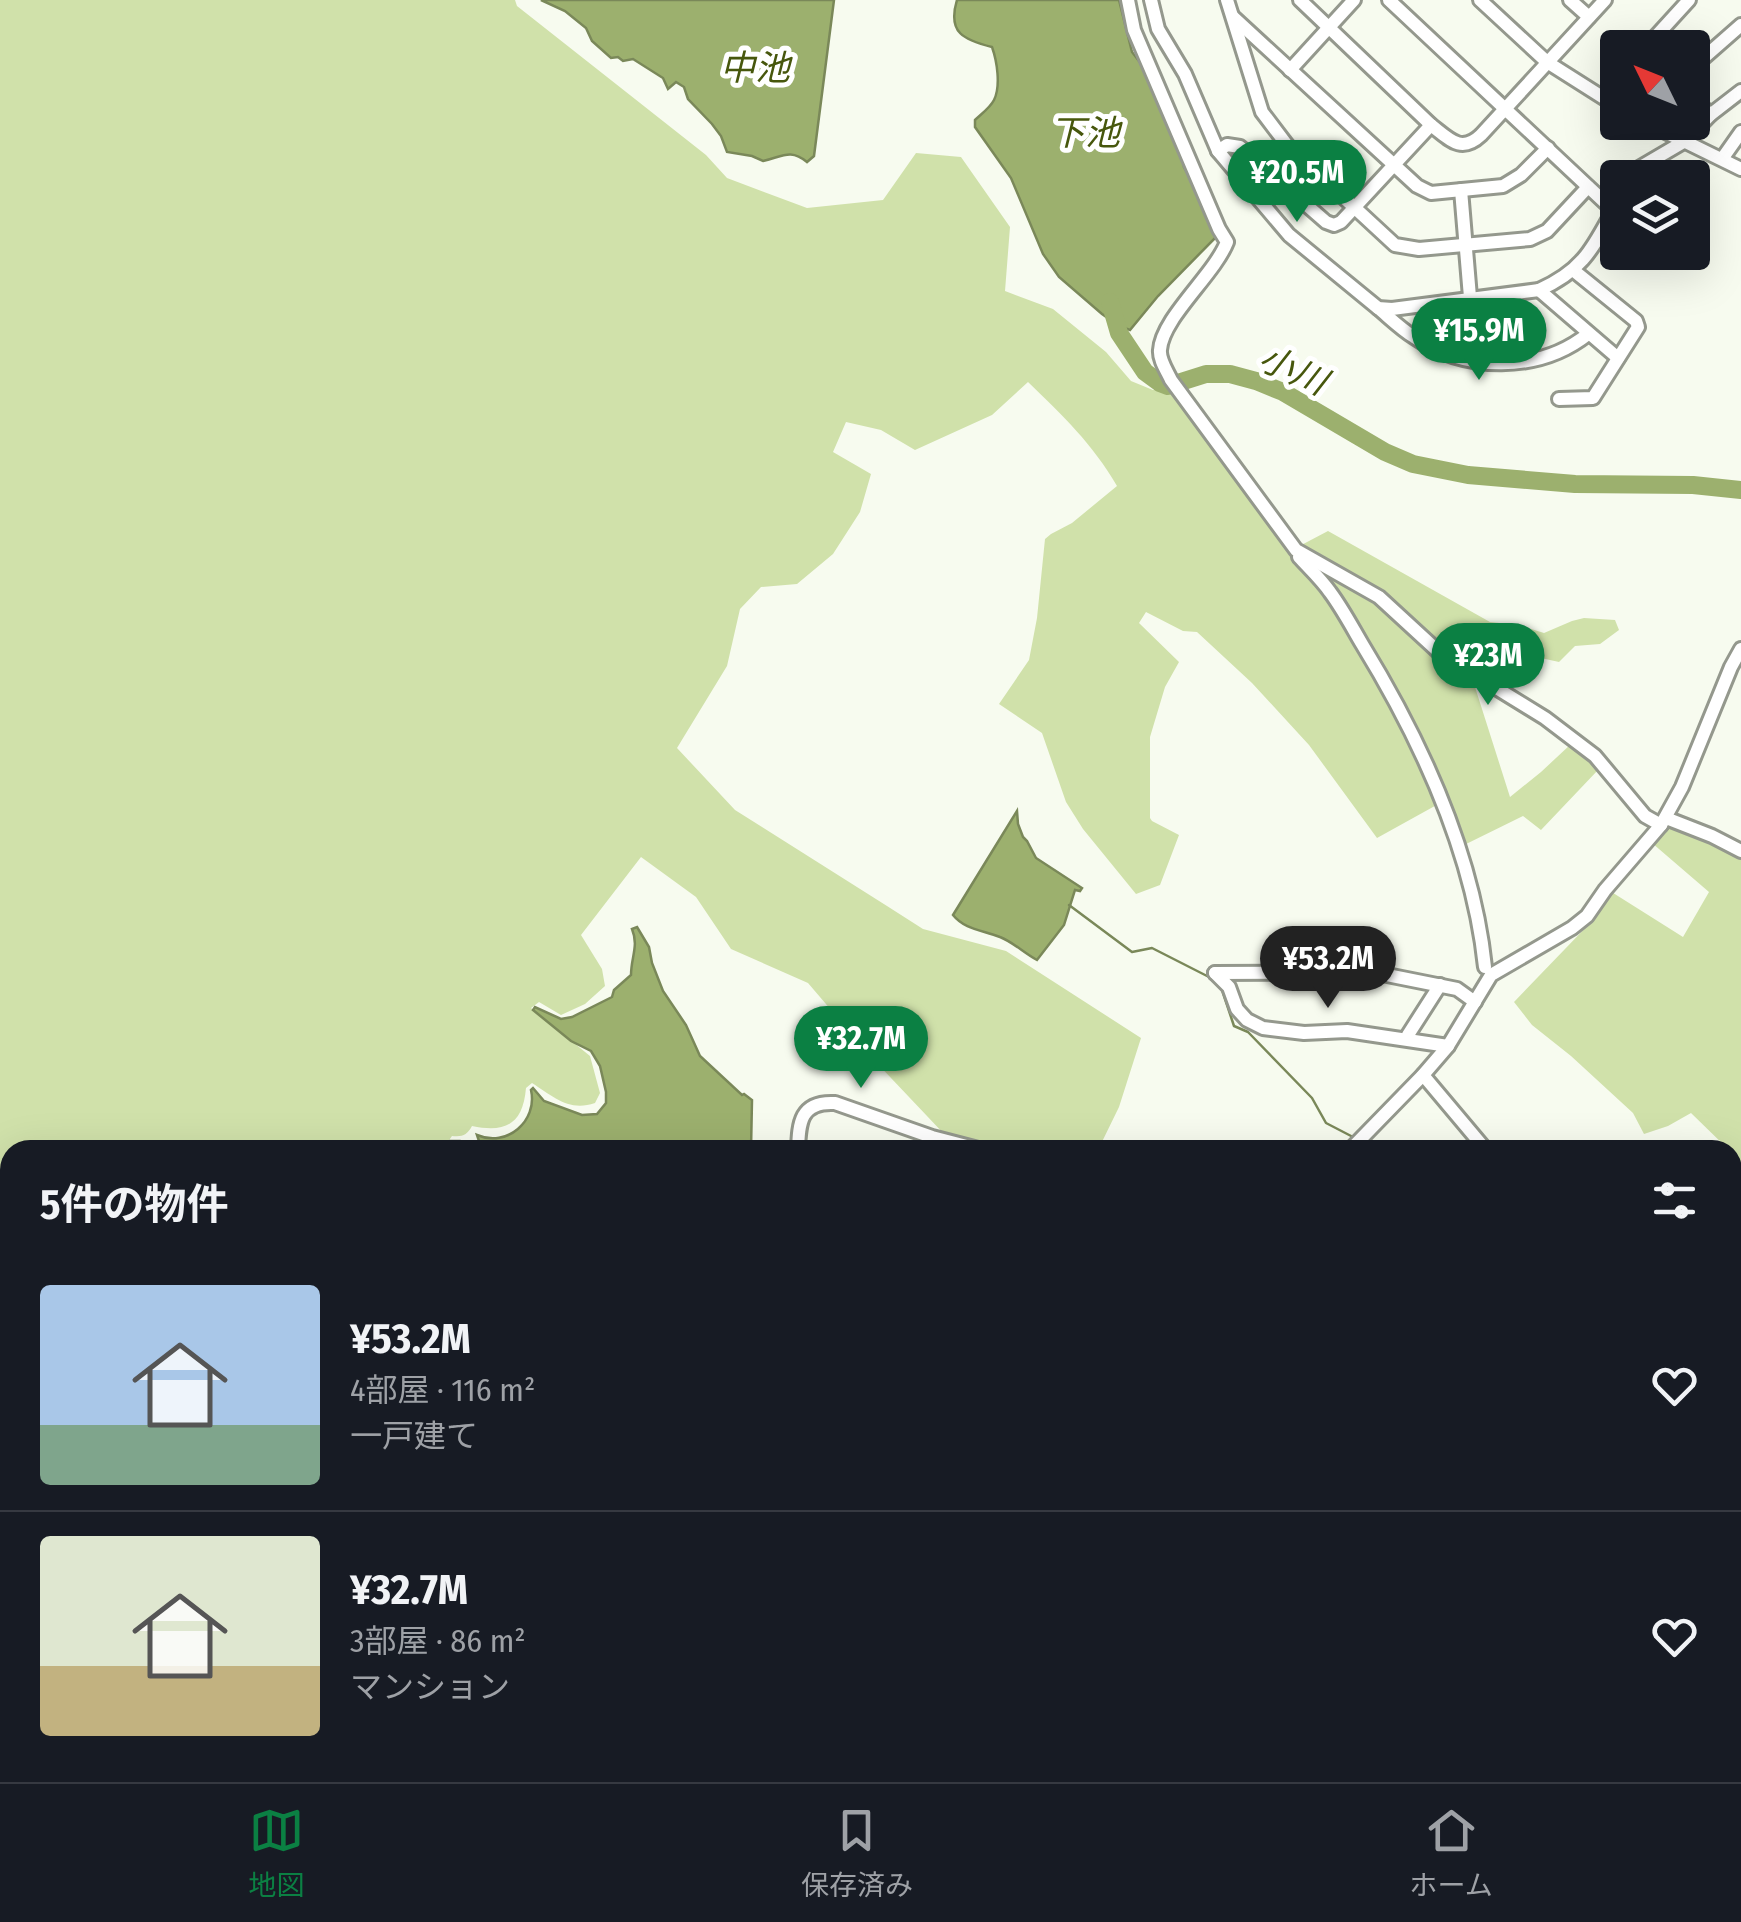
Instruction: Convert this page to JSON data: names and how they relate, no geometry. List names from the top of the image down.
{
  "water": ["中池", "下池", "小川"],
  "north": "top left",
  "page": {
    "price": [
      "¥20.5M",
      "¥15.9M",
      "¥23M",
      "¥53.2M",
      "¥32.7M"
    ],
    "heading": "5件の物件",
    "list": [
      {
        "name": "¥53.2M",
        "note": "4部屋 · 116 m² · 一戸建て"
      },
      {
        "name": "¥32.7M",
        "note": "3部屋 · 86 m² · マンション"
      }
    ],
    "tabs": ["地図", "保存済み", "ホーム"]
  }
}
